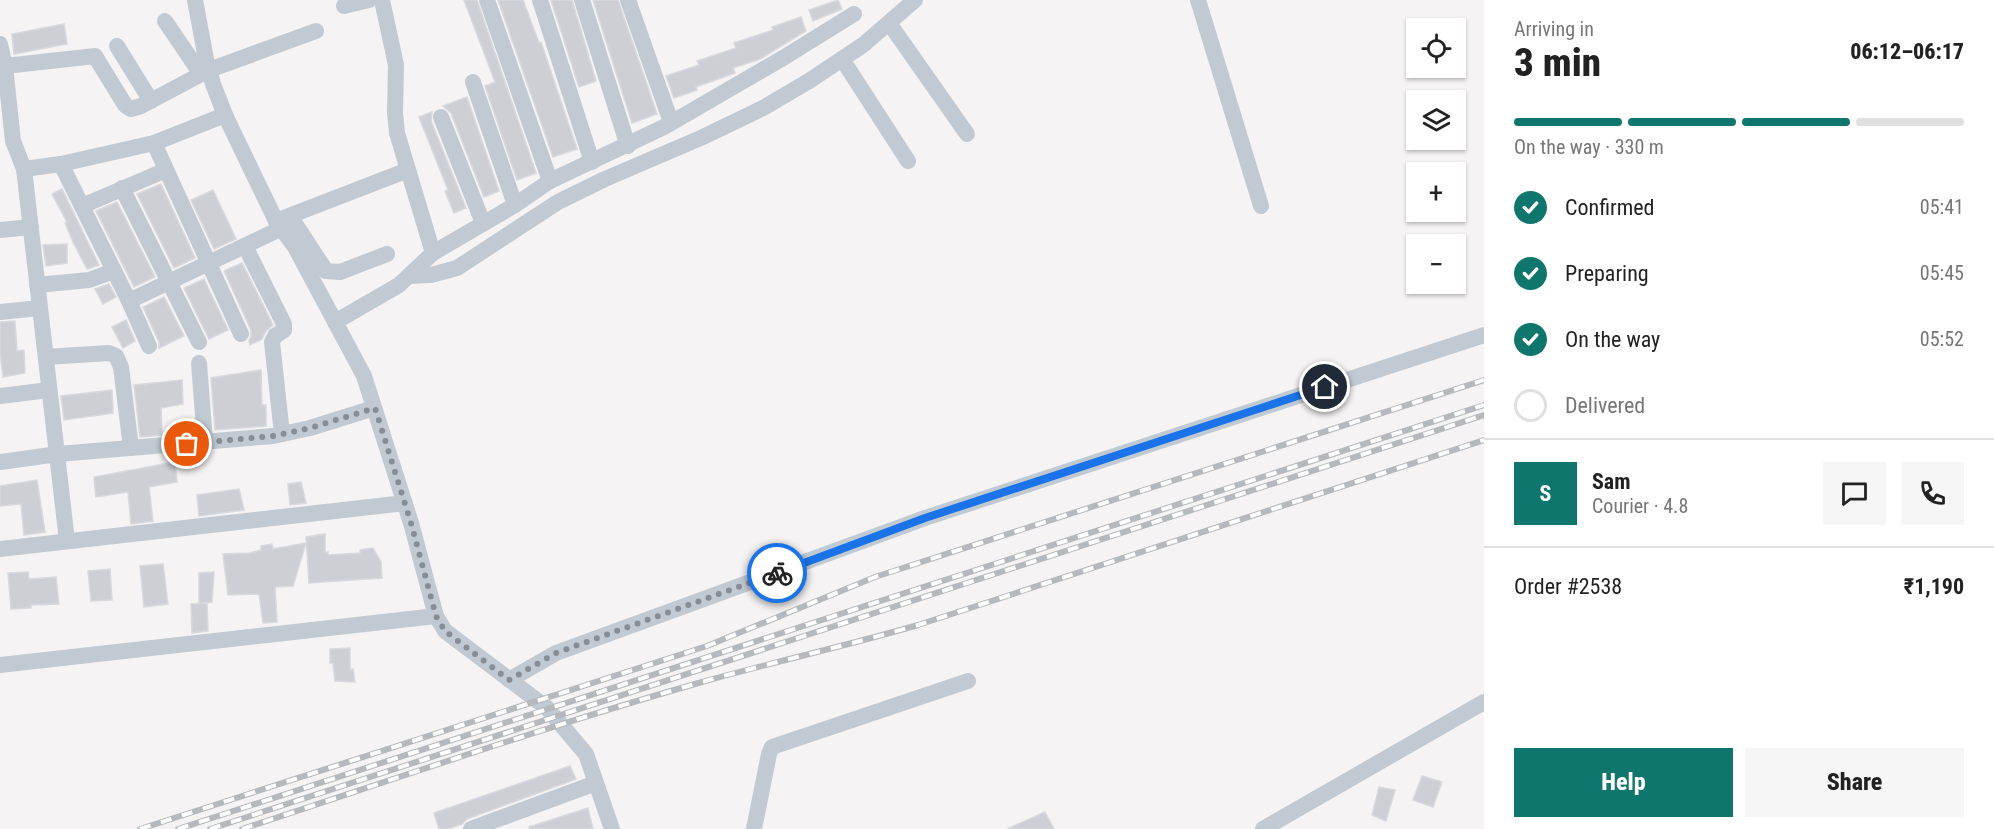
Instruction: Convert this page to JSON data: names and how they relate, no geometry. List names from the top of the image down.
{
  "page": {
    "heading": ["3 min", "Arriving in", "06:12–06:17"],
    "panel": [
      "Sam",
      "Courier · 4.8",
      "Order #2538",
      "₹1,190"
    ],
    "map_buttons": ["+", "−"],
    "bar": "On the way · 330 m",
    "list": [
      ["Confirmed", "05:41"],
      ["Preparing", "05:45"],
      ["On the way", "05:52"],
      "Delivered"
    ],
    "round": "S",
    "buttons": ["Help", "Share"]
  }
}
